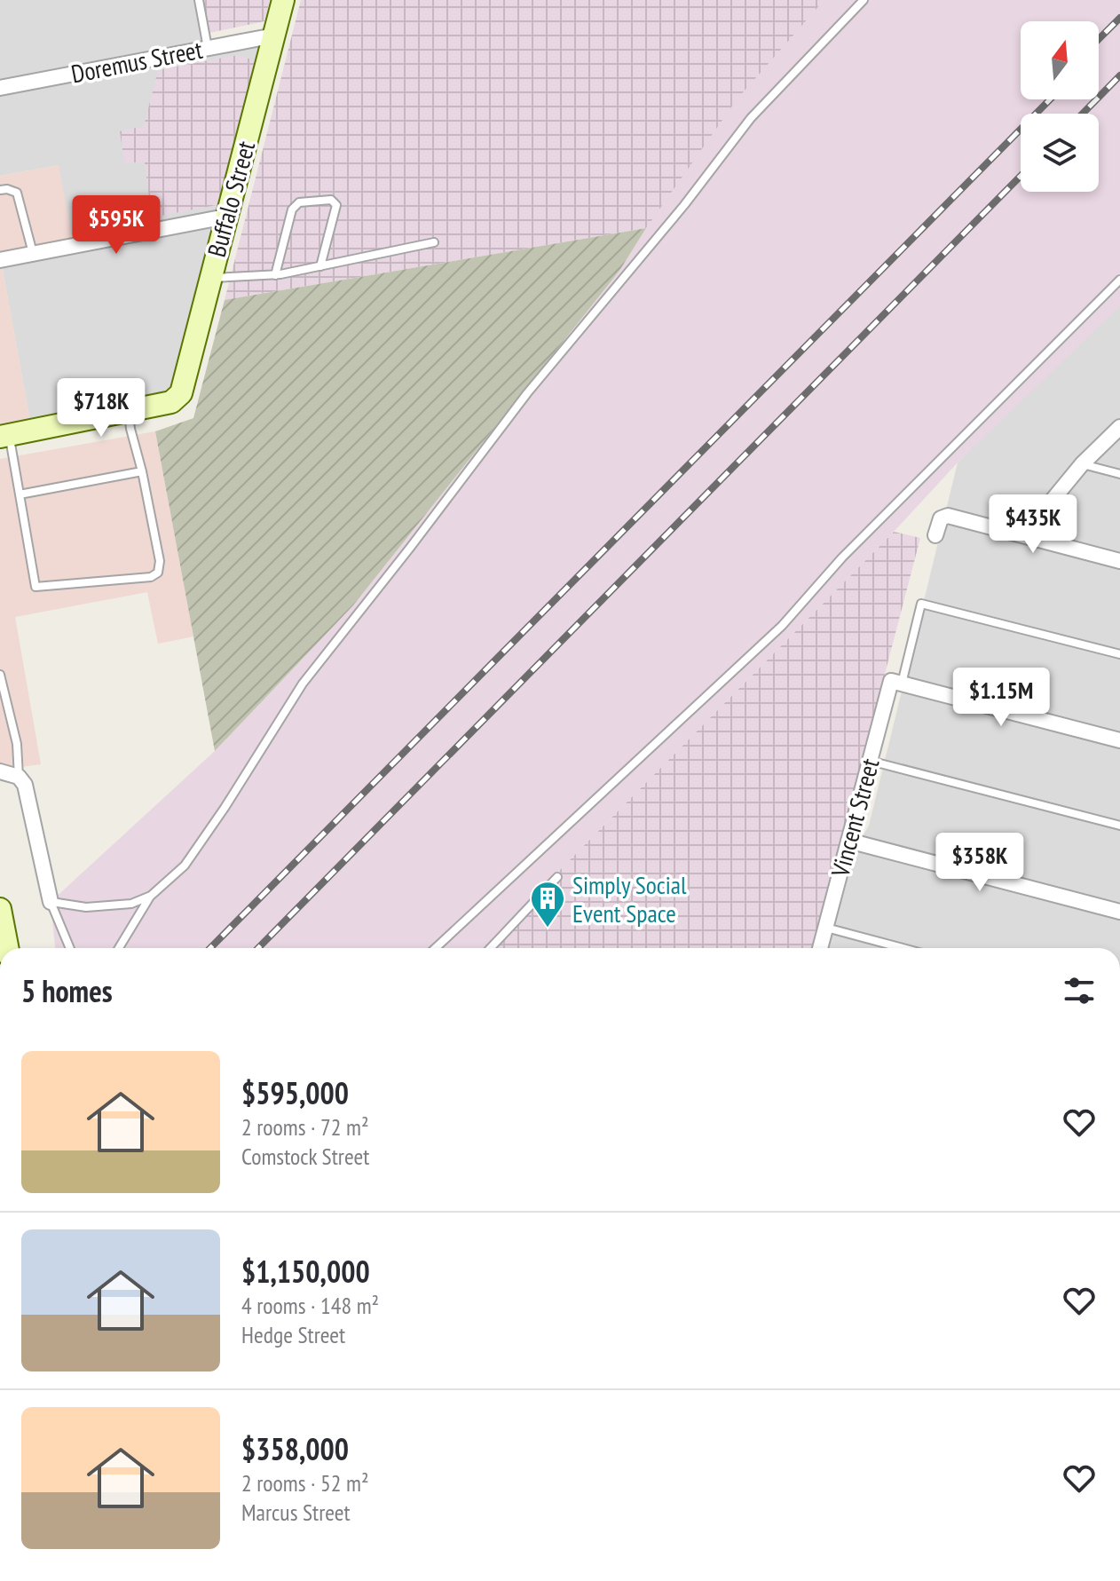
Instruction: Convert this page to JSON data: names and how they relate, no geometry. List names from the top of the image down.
{
  "streets": {
    "street": ["Doremus Street", "Buffalo Street", "Vincent Street"]
  },
  "crossings": [
    ["Doremus Street", "Buffalo Street"]
  ],
  "places": {
    "building": ["Simply Social Event Space"]
  },
  "north": "top",
  "page": {
    "price": [
      "$595K",
      "$718K",
      "$435K",
      "$1.15M",
      "$358K"
    ],
    "heading": "5 homes",
    "list": [
      {
        "name": "$595,000",
        "note": "2 rooms · 72 m² · Comstock Street"
      },
      {
        "name": "$1,150,000",
        "note": "4 rooms · 148 m² · Hedge Street"
      },
      {
        "name": "$358,000",
        "note": "2 rooms · 52 m² · Marcus Street"
      }
    ]
  }
}
